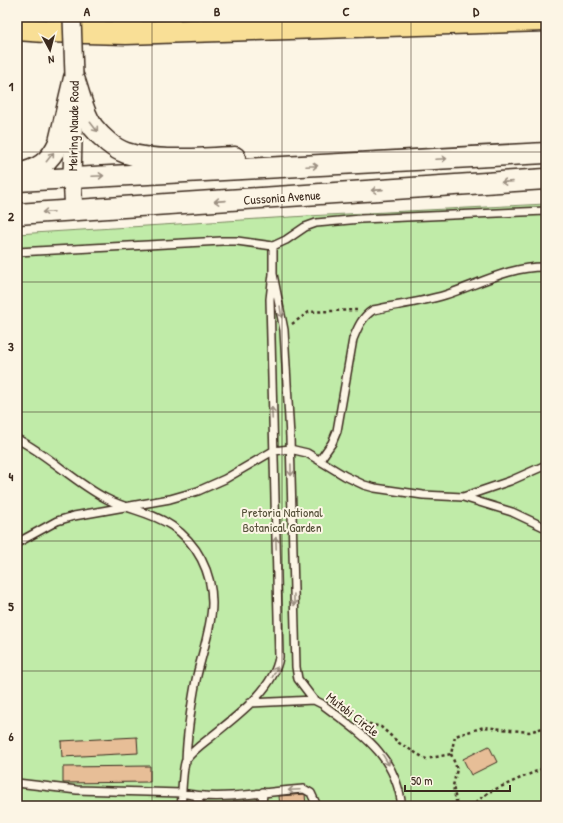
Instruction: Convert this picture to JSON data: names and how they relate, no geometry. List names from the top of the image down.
{
  "streets": {
    "main road": ["Cussonia Avenue"],
    "street": ["Meiring Naude Road"],
    "lane": ["Mutobi Circle"]
  },
  "crossings": [
    ["Meiring Naude Road", "Cussonia Avenue"]
  ],
  "one_way": ["Mutobi Circle"],
  "parks": ["Pretoria National Botanical Garden"],
  "scale_bar": "50 m",
  "north": "bottom",
  "grid": {
    "columns": [
      "A",
      "B",
      "C",
      "D"
    ],
    "rows": [
      "1",
      "2",
      "3",
      "4",
      "5",
      "6"
    ]
  }
}
